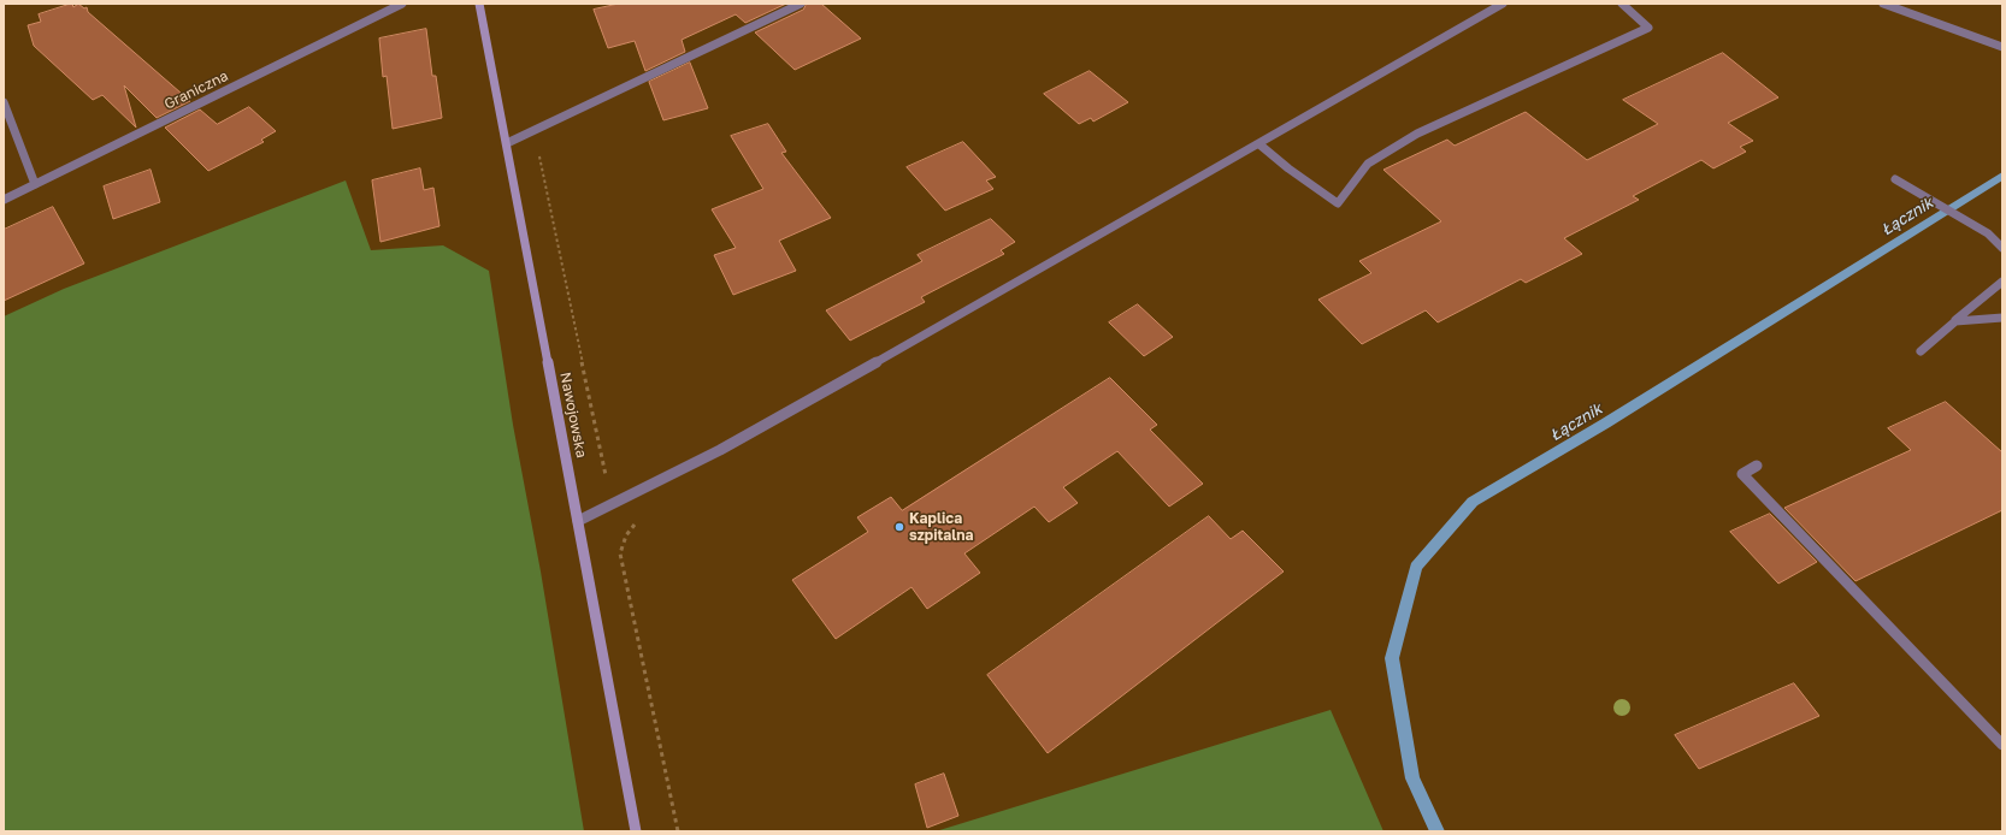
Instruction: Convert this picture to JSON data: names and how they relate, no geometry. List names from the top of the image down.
{
  "streets": {
    "street": ["Graniczna", "Nawojowska"]
  },
  "water": ["Łącznik"],
  "places": ["Kaplica szpitalna"]
}
